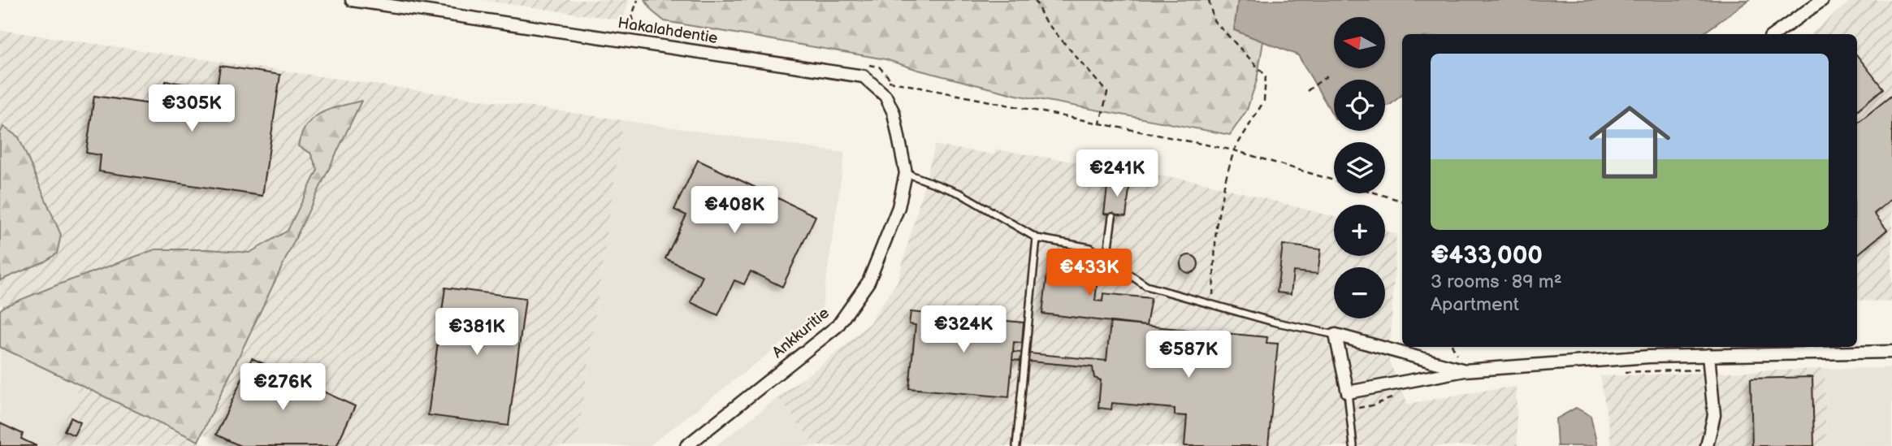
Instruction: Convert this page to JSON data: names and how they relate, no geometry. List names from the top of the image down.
{
  "streets": {
    "street": ["Hakalahdentie", "Ankkuritie"]
  },
  "crossings": [
    ["Hakalahdentie", "Ankkuritie"]
  ],
  "north": "left",
  "page": {
    "map_buttons": ["+", "−"],
    "list": [
      {
        "name": "€433,000",
        "note": "3 rooms · 89 m² · Apartment"
      }
    ],
    "price": [
      "€305K",
      "€241K",
      "€408K",
      "€433K",
      "€324K",
      "€381K",
      "€587K",
      "€276K"
    ]
  }
}
